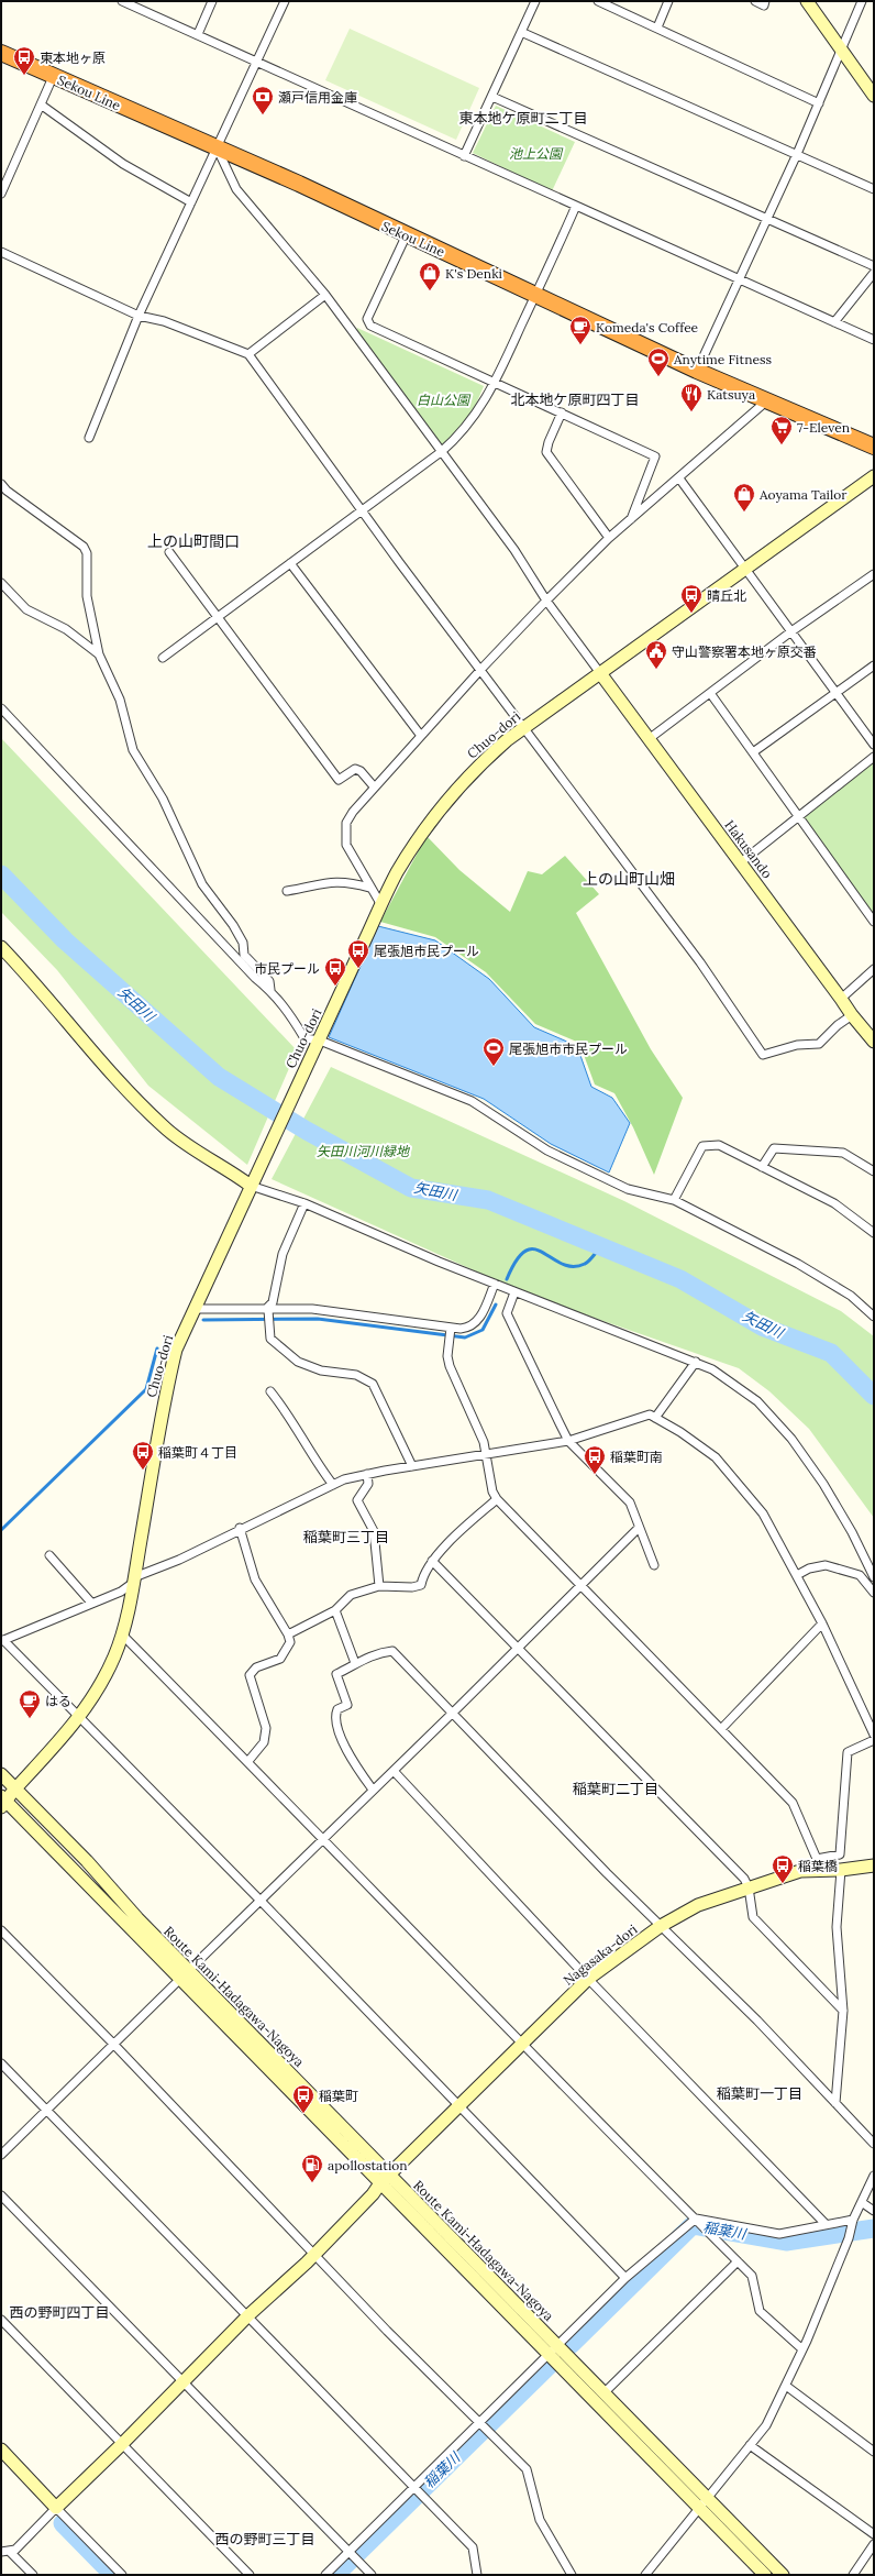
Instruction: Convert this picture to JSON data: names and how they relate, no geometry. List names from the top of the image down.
{
  "streets": {
    "highway": ["Sekou Line"],
    "street": [
      "Chuo-dori",
      "Hakusando",
      "Nagasaka-dori",
      "Route Kami-Hadagawa-Nagoya"
    ]
  },
  "crossings": [
    ["Chuo-dori", "Hakusando"],
    ["Chuo-dori", "Route Kami-Hadagawa-Nagoya"],
    ["Nagasaka-dori", "Route Kami-Hadagawa-Nagoya"]
  ],
  "districts": [
    "東本地ケ原町二丁目",
    "北本地ケ原町四丁目",
    "上の山町間口",
    "上の山町山畑",
    "稲葉町三丁目",
    "稲葉町二丁目",
    "稲葉町一丁目",
    "西の野町四丁目",
    "西の野町三丁目"
  ],
  "water": ["矢田川", "稲葉川"],
  "parks": ["池上公園", "白山公園", "矢田川河川緑地"],
  "places": {
    "bus stop": [
      "東本地ヶ原",
      "晴丘北",
      "尾張旭市民プール",
      "市民プール",
      "稲葉町４丁目",
      "稲葉町南",
      "稲葉橋",
      "稲葉町"
    ],
    "bank": ["瀬戸信用金庫"],
    "shop": ["K's Denki", "Aoyama Tailor"],
    "cafe": ["Komeda's Coffee", "はる"],
    "sports": ["Anytime Fitness", "尾張旭市市民プール"],
    "restaurant": ["Katsuya"],
    "supermarket": ["7-Eleven"],
    "public building": ["守山警察署本地ヶ原交番"],
    "fuel station": ["apollostation"]
  }
}
